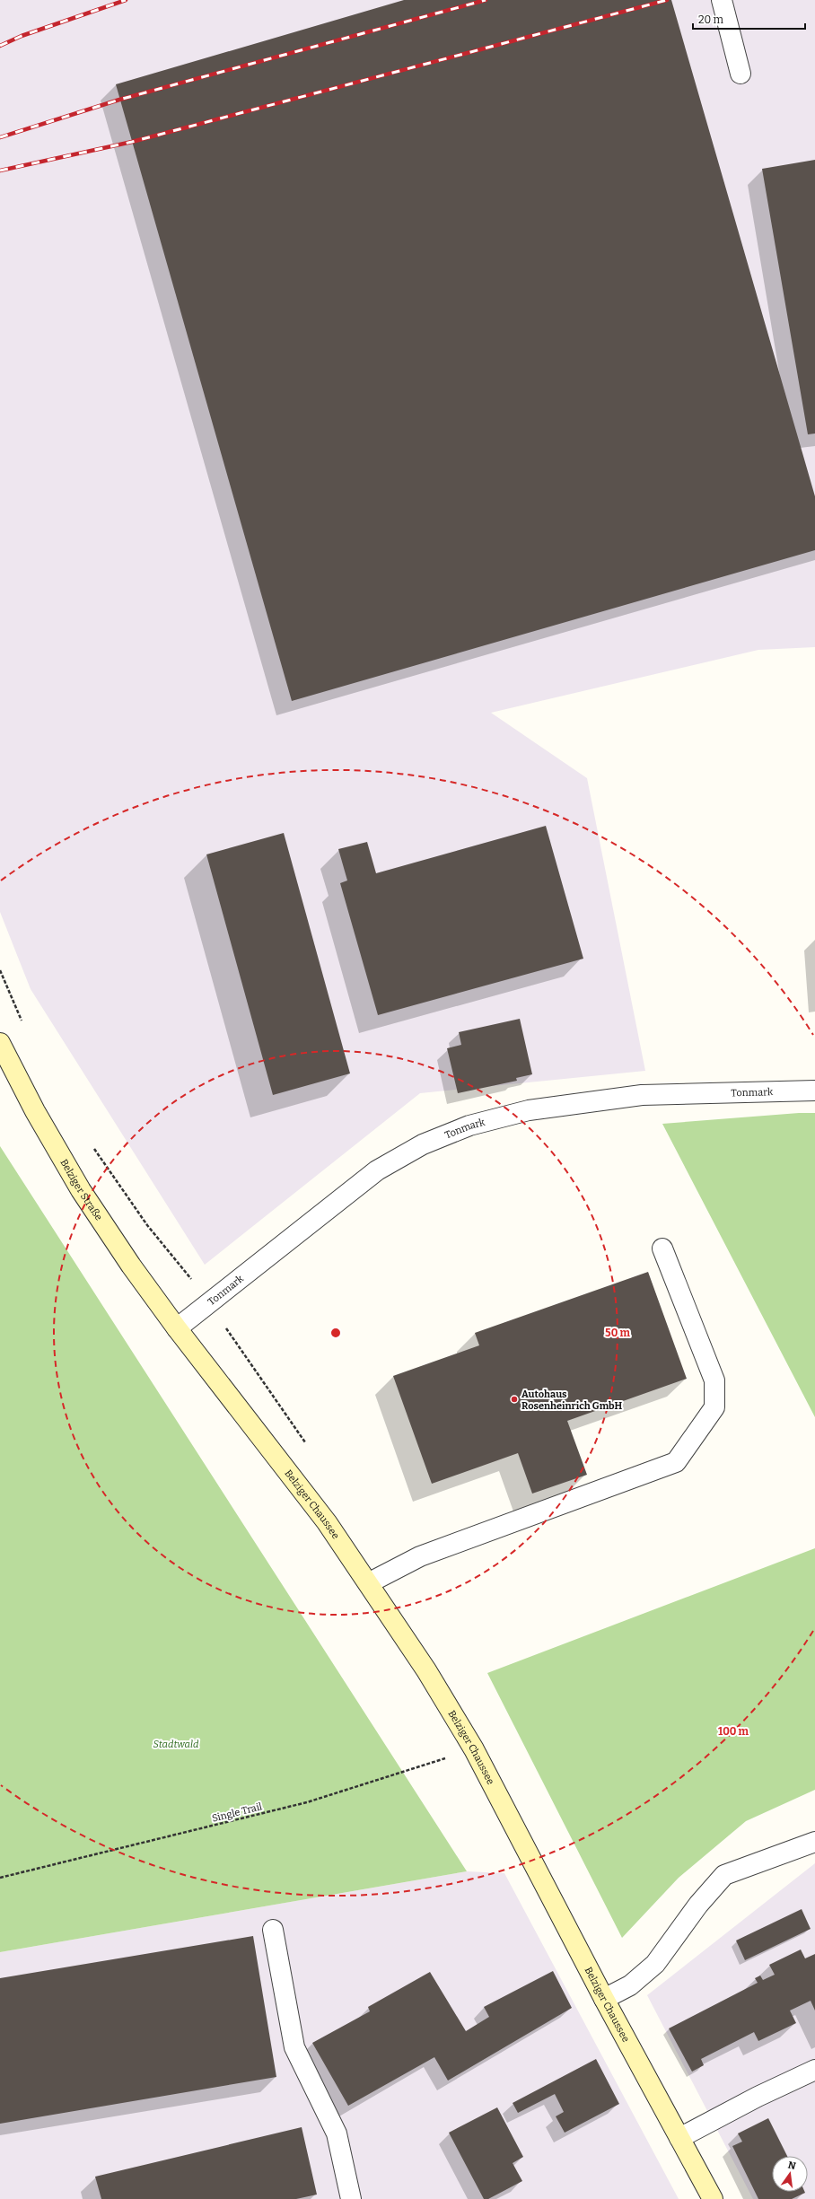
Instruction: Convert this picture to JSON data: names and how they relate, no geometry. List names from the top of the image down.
{
  "streets": {
    "main road": ["Belziger Straße", "Belziger Chaussee"],
    "street": ["Tonmark"],
    "path": ["Single Trail"]
  },
  "crossings": [
    ["Tonmark", "Belziger Straße"],
    ["Tonmark", "Belziger Chaussee"],
    ["Belziger Straße", "Belziger Chaussee"],
    ["Belziger Chaussee", "Single Trail"]
  ],
  "parks": ["Stadtwald"],
  "places": ["Autohaus Rosenheinrich GmbH"],
  "scale_bar": "20 m",
  "north": "top",
  "rings": ["50 m", "100 m"]
}
